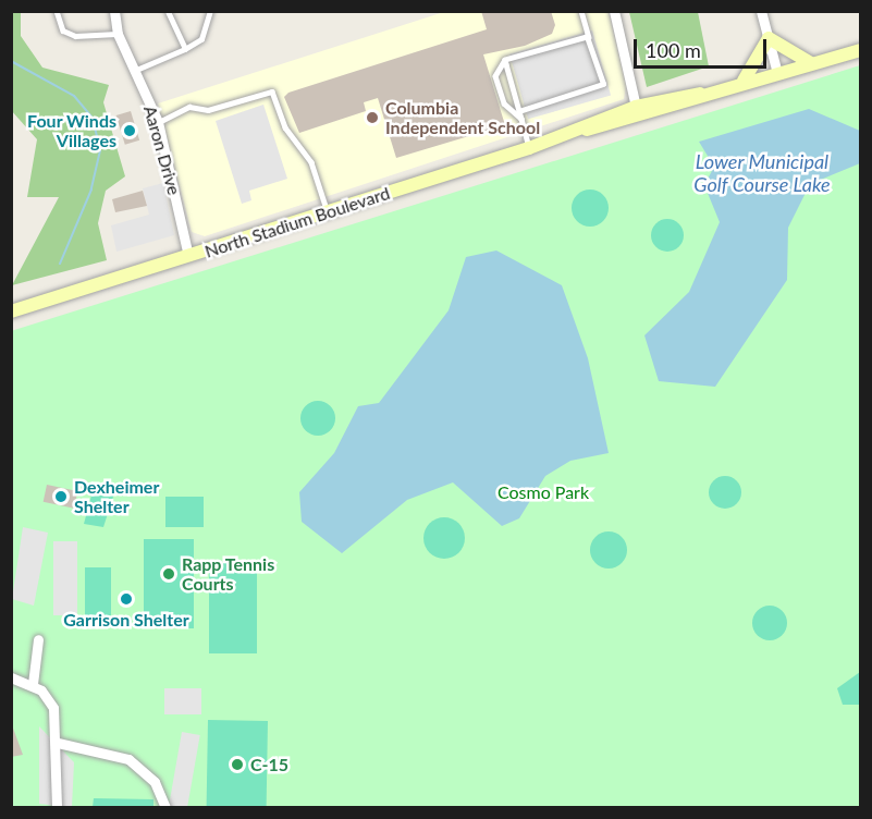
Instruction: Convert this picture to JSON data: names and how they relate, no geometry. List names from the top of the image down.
{
  "streets": {
    "main road": ["North Stadium Boulevard"],
    "street": ["Aaron Drive"]
  },
  "crossings": [
    ["Aaron Drive", "North Stadium Boulevard"]
  ],
  "water": ["Lower Municipal Golf Course Lake"],
  "parks": ["Cosmo Park"],
  "places": [
    "Columbia Independent School",
    "Four Winds Villages",
    "Dexheimer Shelter",
    "Rapp Tennis Courts",
    "Garrison Shelter",
    "C-15"
  ],
  "scale_bar": "100 m"
}
